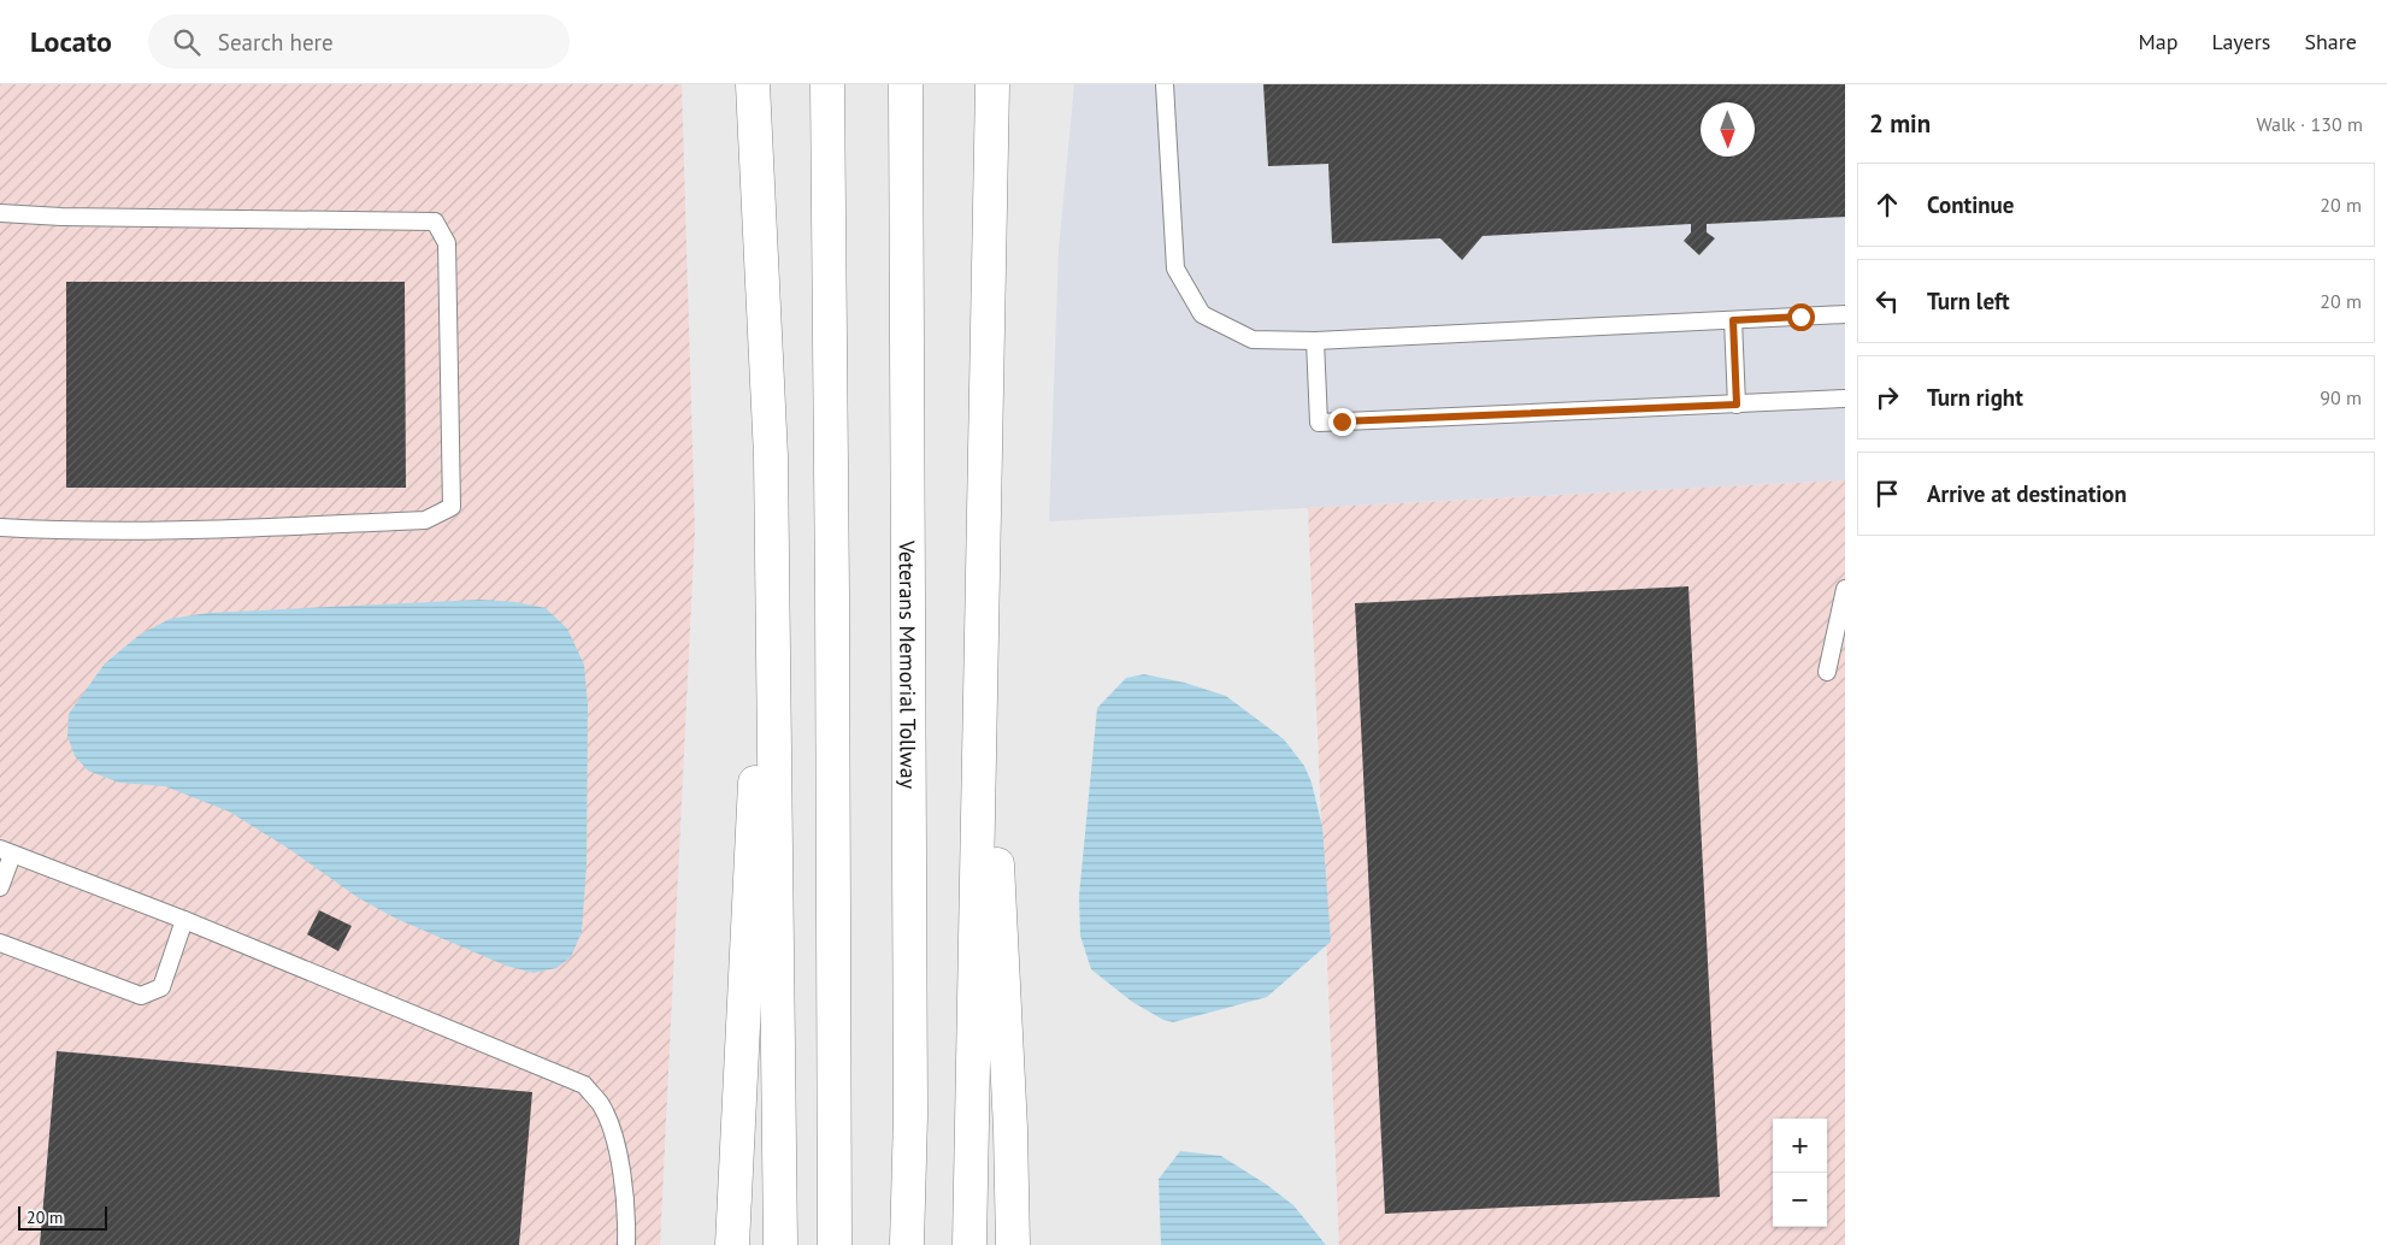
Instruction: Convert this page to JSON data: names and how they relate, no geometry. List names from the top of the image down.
{
  "streets": {
    "highway": ["Veterans Memorial Tollway"]
  },
  "scale_bar": "20 m",
  "north": "bottom",
  "page": {
    "header": "Locato",
    "search": "Search here",
    "nav": ["Map", "Layers", "Share"],
    "heading": ["2 min", "Walk · 130 m"],
    "list": [
      ["Continue", "20 m"],
      ["Turn left", "20 m"],
      ["Turn right", "90 m"],
      "Arrive at destination"
    ],
    "map_buttons": ["+", "−"],
    "scale": "20 m"
  }
}
